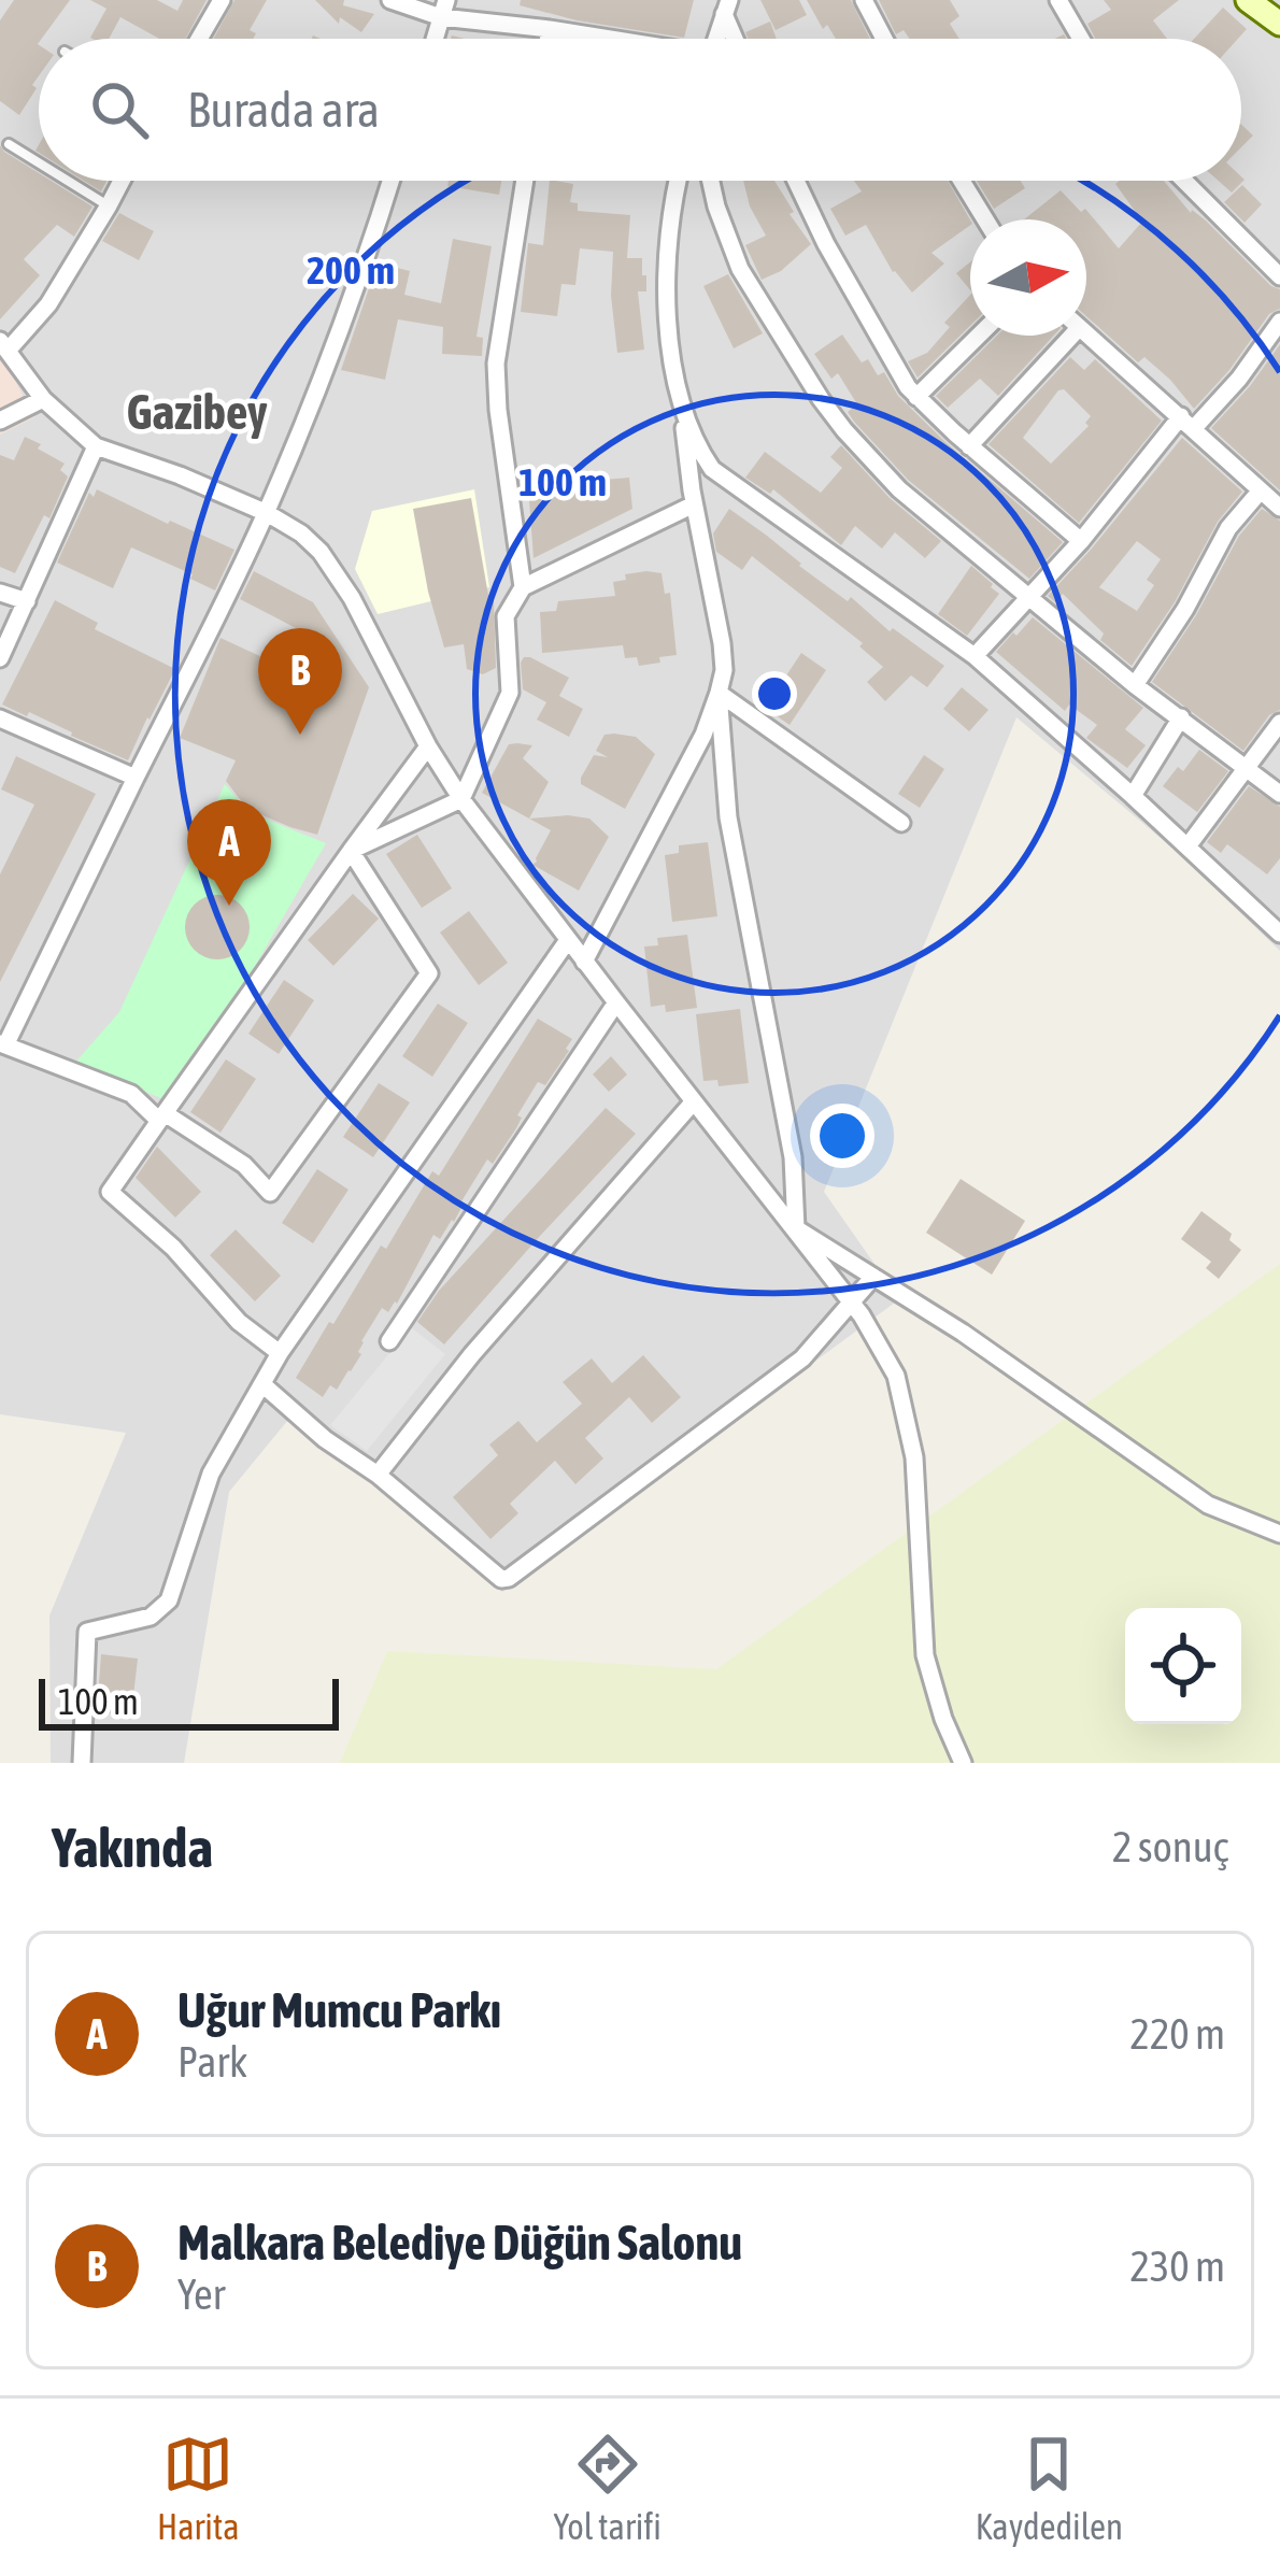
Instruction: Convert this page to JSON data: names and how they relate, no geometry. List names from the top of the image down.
{
  "districts": ["Gazibey"],
  "scale_bar": "100 m",
  "north": "right",
  "page": {
    "search": "Burada ara",
    "pins": ["B", "A"],
    "scale": "100 m",
    "heading": ["Yakında", "2 sonuç"],
    "list": [
      {
        "mark": "A",
        "name": "Uğur Mumcu Parkı",
        "note": "Park",
        "value": "220 m"
      },
      {
        "mark": "B",
        "name": "Malkara Belediye Düğün Salonu",
        "note": "Yer",
        "value": "230 m"
      }
    ],
    "nav": ["Harita", "Yol tarifi", "Kaydedilen"]
  },
  "rings": ["200 m", "100 m"]
}
